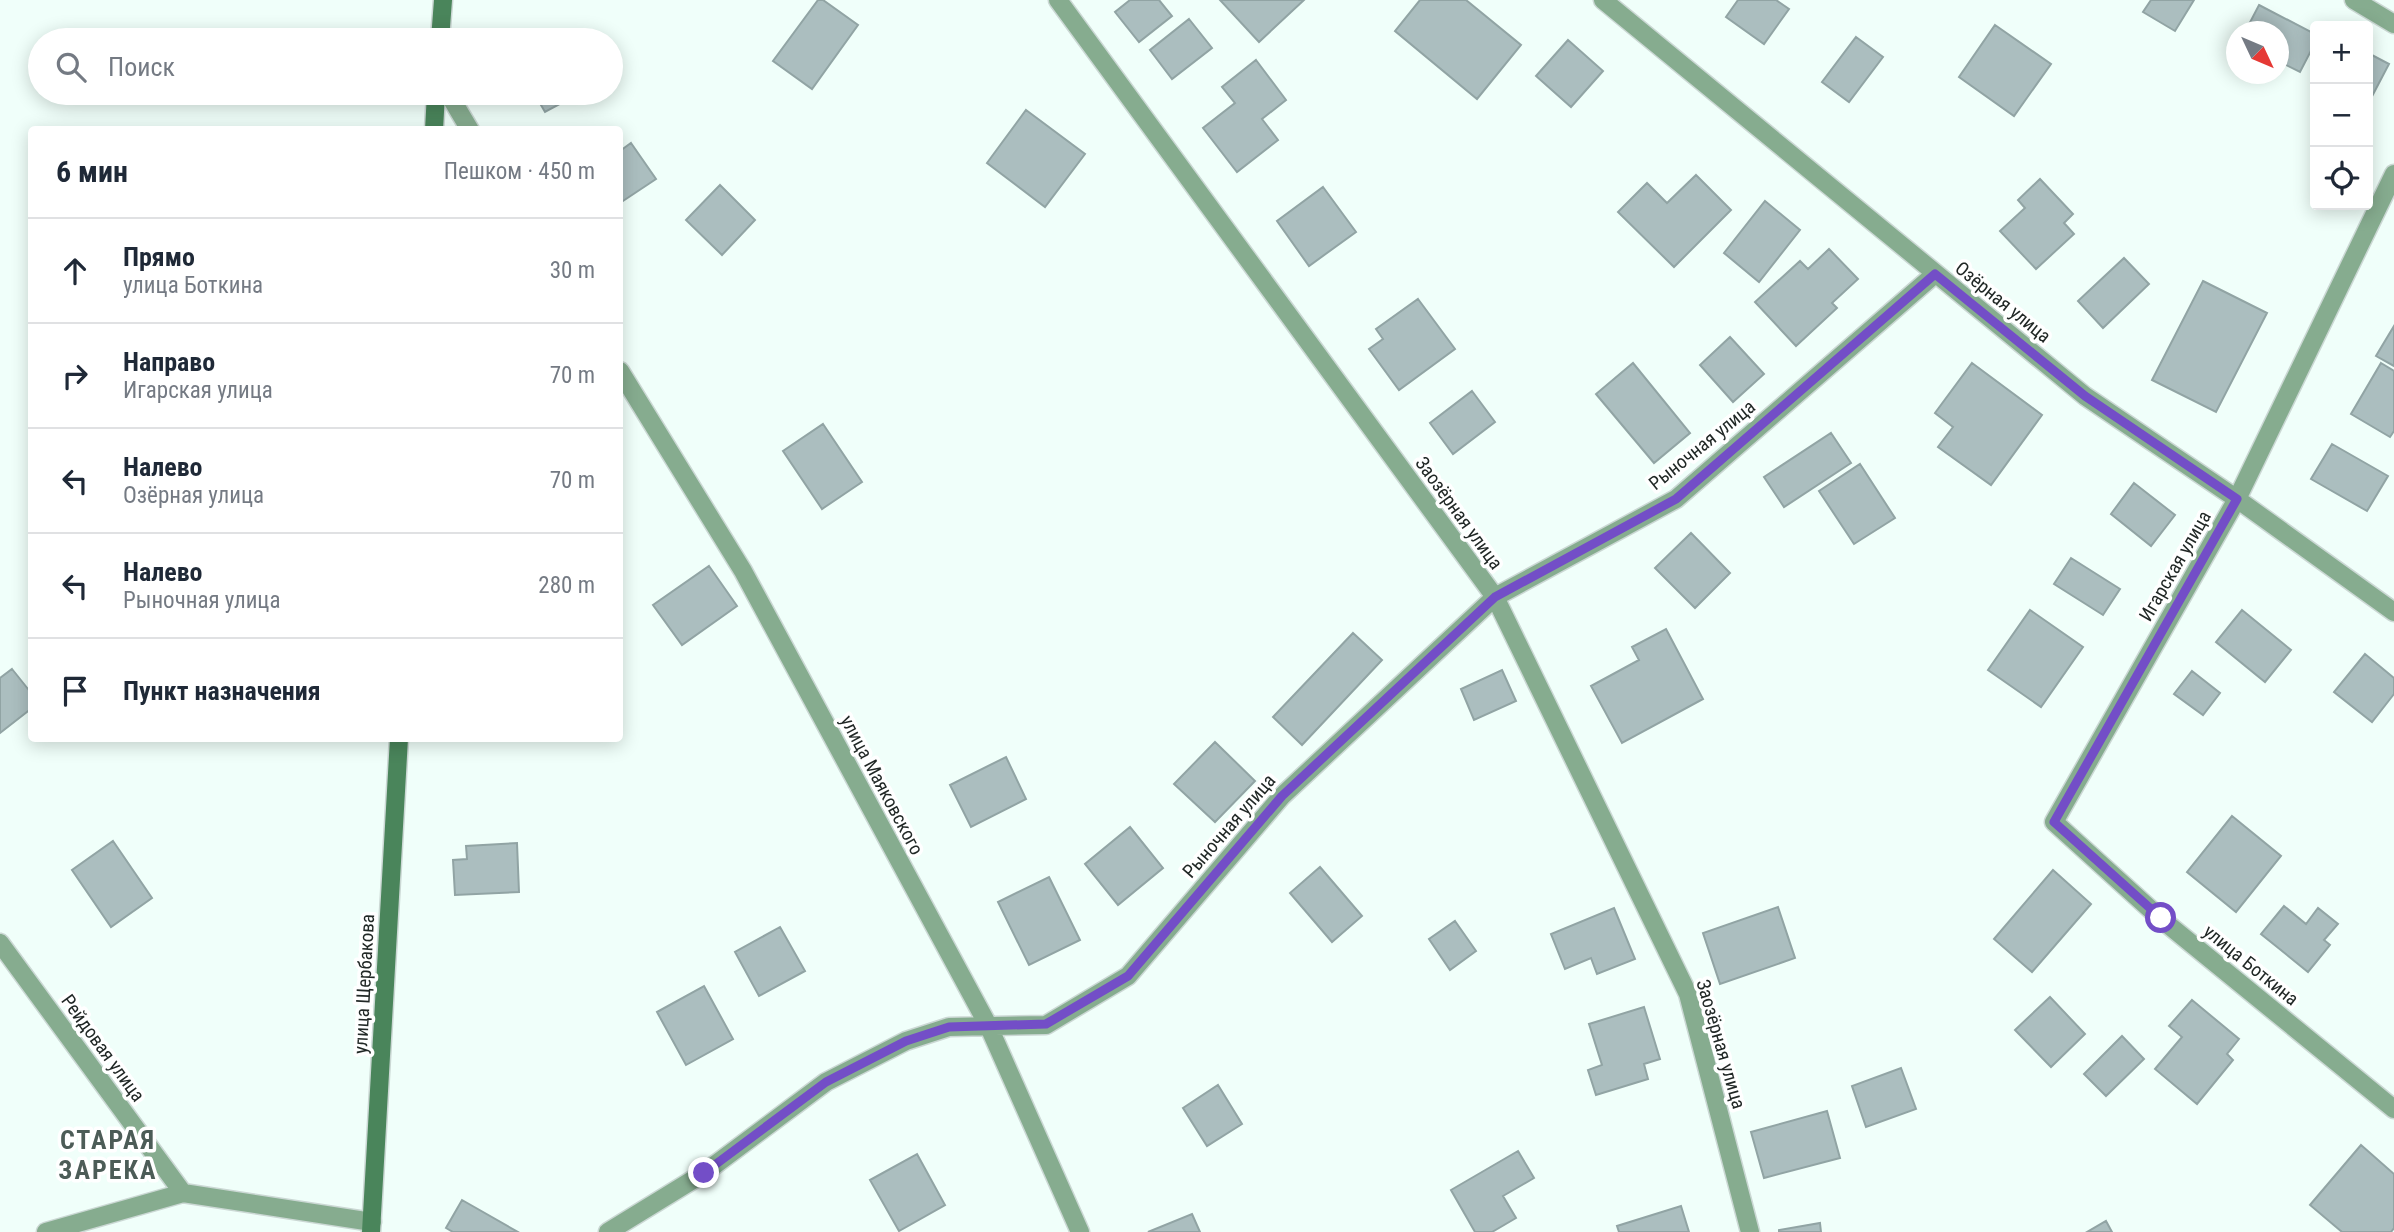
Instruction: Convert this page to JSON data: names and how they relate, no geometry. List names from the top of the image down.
{
  "streets": {
    "street": [
      "Озёрная улица",
      "Рыночная улица",
      "Заозёрная улица",
      "Игарская улица",
      "улица Маяковского",
      "улица Боткина",
      "улица Щербакова",
      "Рейдовая улица"
    ]
  },
  "crossings": [
    ["Озёрная улица", "Рыночная улица"],
    ["Озёрная улица", "Игарская улица"],
    ["Рыночная улица", "Заозёрная улица"],
    ["Рыночная улица", "улица Маяковского"],
    ["Игарская улица", "улица Боткина"]
  ],
  "districts": ["СТАРАЯ ЗАРЕКА"],
  "north": "bottom right",
  "page": {
    "map_buttons": ["+", "−"],
    "search": "Поиск",
    "heading": ["6 мин", "Пешком · 450 m"],
    "list": [
      ["Прямо", "улица Боткина", "30 m"],
      ["Направо", "Игарская улица", "70 m"],
      ["Налево", "Озёрная улица", "70 m"],
      ["Налево", "Рыночная улица", "280 m"],
      "Пункт назначения"
    ]
  }
}
